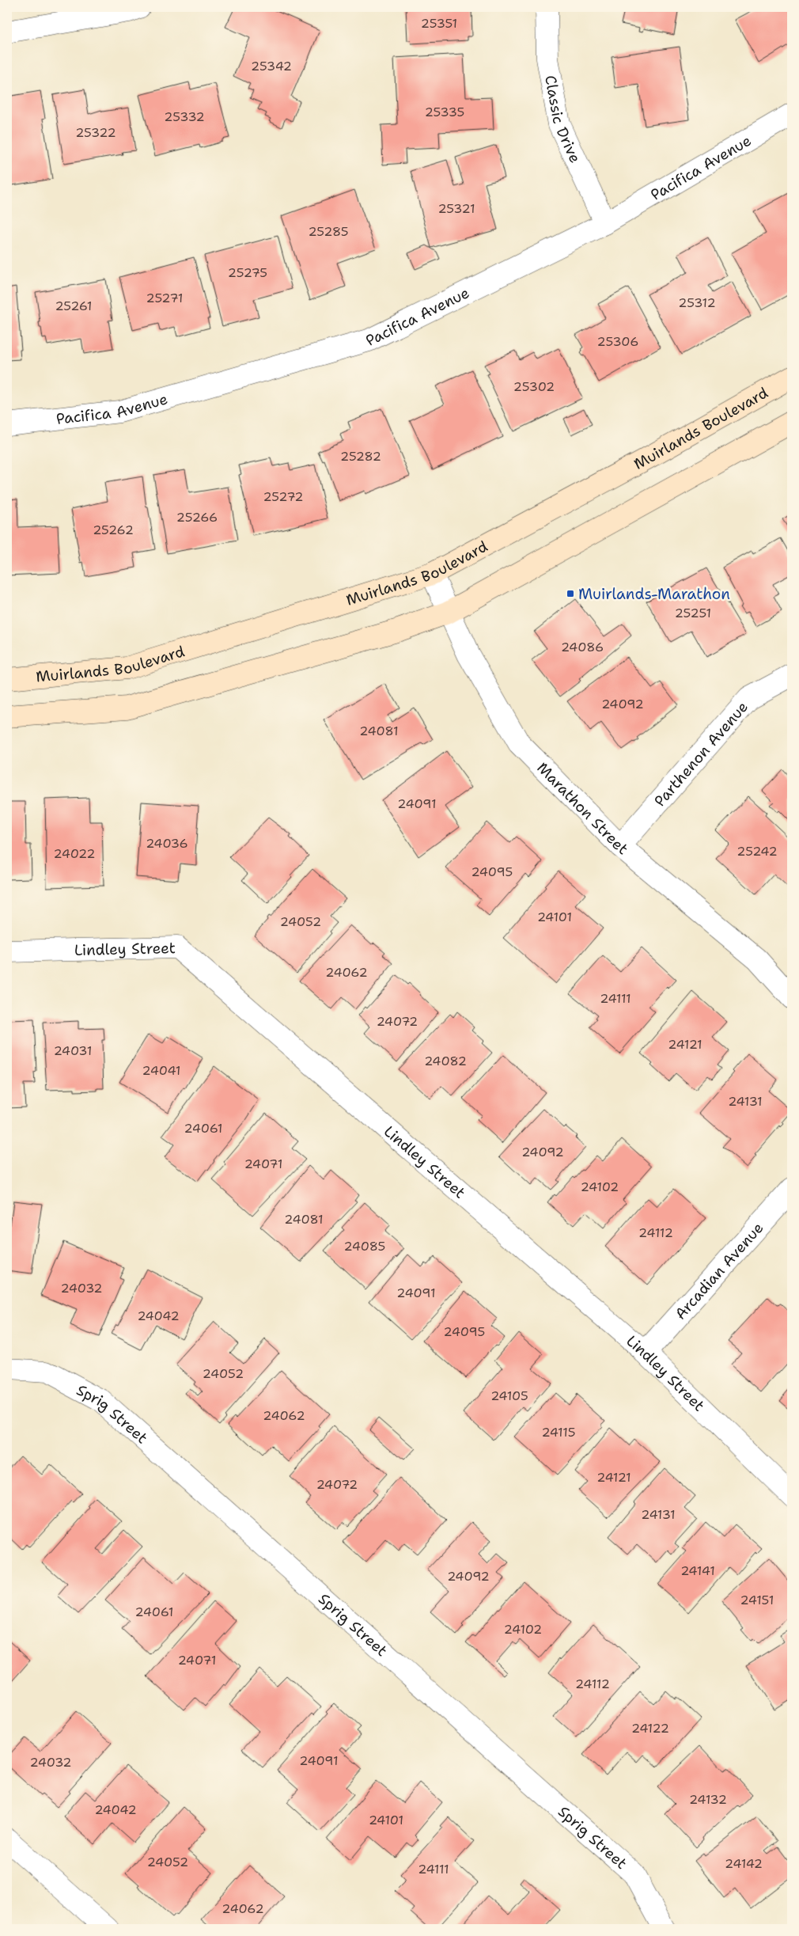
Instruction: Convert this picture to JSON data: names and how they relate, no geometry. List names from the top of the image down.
{
  "streets": {
    "main road": ["Muirlands Boulevard"],
    "street": [
      "Classic Drive",
      "Pacifica Avenue",
      "Parthenon Avenue",
      "Marathon Street",
      "Lindley Street",
      "Arcadian Avenue",
      "Sprig Street"
    ]
  },
  "crossings": [
    ["Classic Drive", "Pacifica Avenue"],
    ["Muirlands Boulevard", "Marathon Street"],
    ["Parthenon Avenue", "Marathon Street"],
    ["Lindley Street", "Arcadian Avenue"]
  ],
  "places": {
    "transit": ["Muirlands-Marathon"]
  },
  "house_numbers": [
    "25351",
    "25342",
    "25335",
    "25332",
    "25322",
    "25321",
    "25285",
    "25275",
    "25271",
    "25312",
    "25261",
    "25306",
    "25302",
    "25282",
    "25272",
    "25266",
    "25262",
    "25251",
    "24086",
    "24092",
    "24081",
    "24091",
    "24036",
    "25242",
    "24022",
    "24095",
    "24101",
    "24052",
    "24062",
    "24111",
    "24072",
    "24121",
    "24031",
    "24082",
    "24041",
    "24131",
    "24061",
    "24092",
    "24071",
    "24102",
    "24081",
    "24112",
    "24085",
    "24032",
    "24091",
    "24042",
    "24095",
    "24052",
    "24105",
    "24062",
    "24115",
    "24121",
    "24072",
    "24131",
    "24141",
    "24092",
    "24151",
    "24061",
    "24102",
    "24071",
    "24112",
    "24122",
    "24091",
    "24032",
    "24132",
    "24042",
    "24101",
    "24052",
    "24142",
    "24111",
    "24062"
  ]
}
